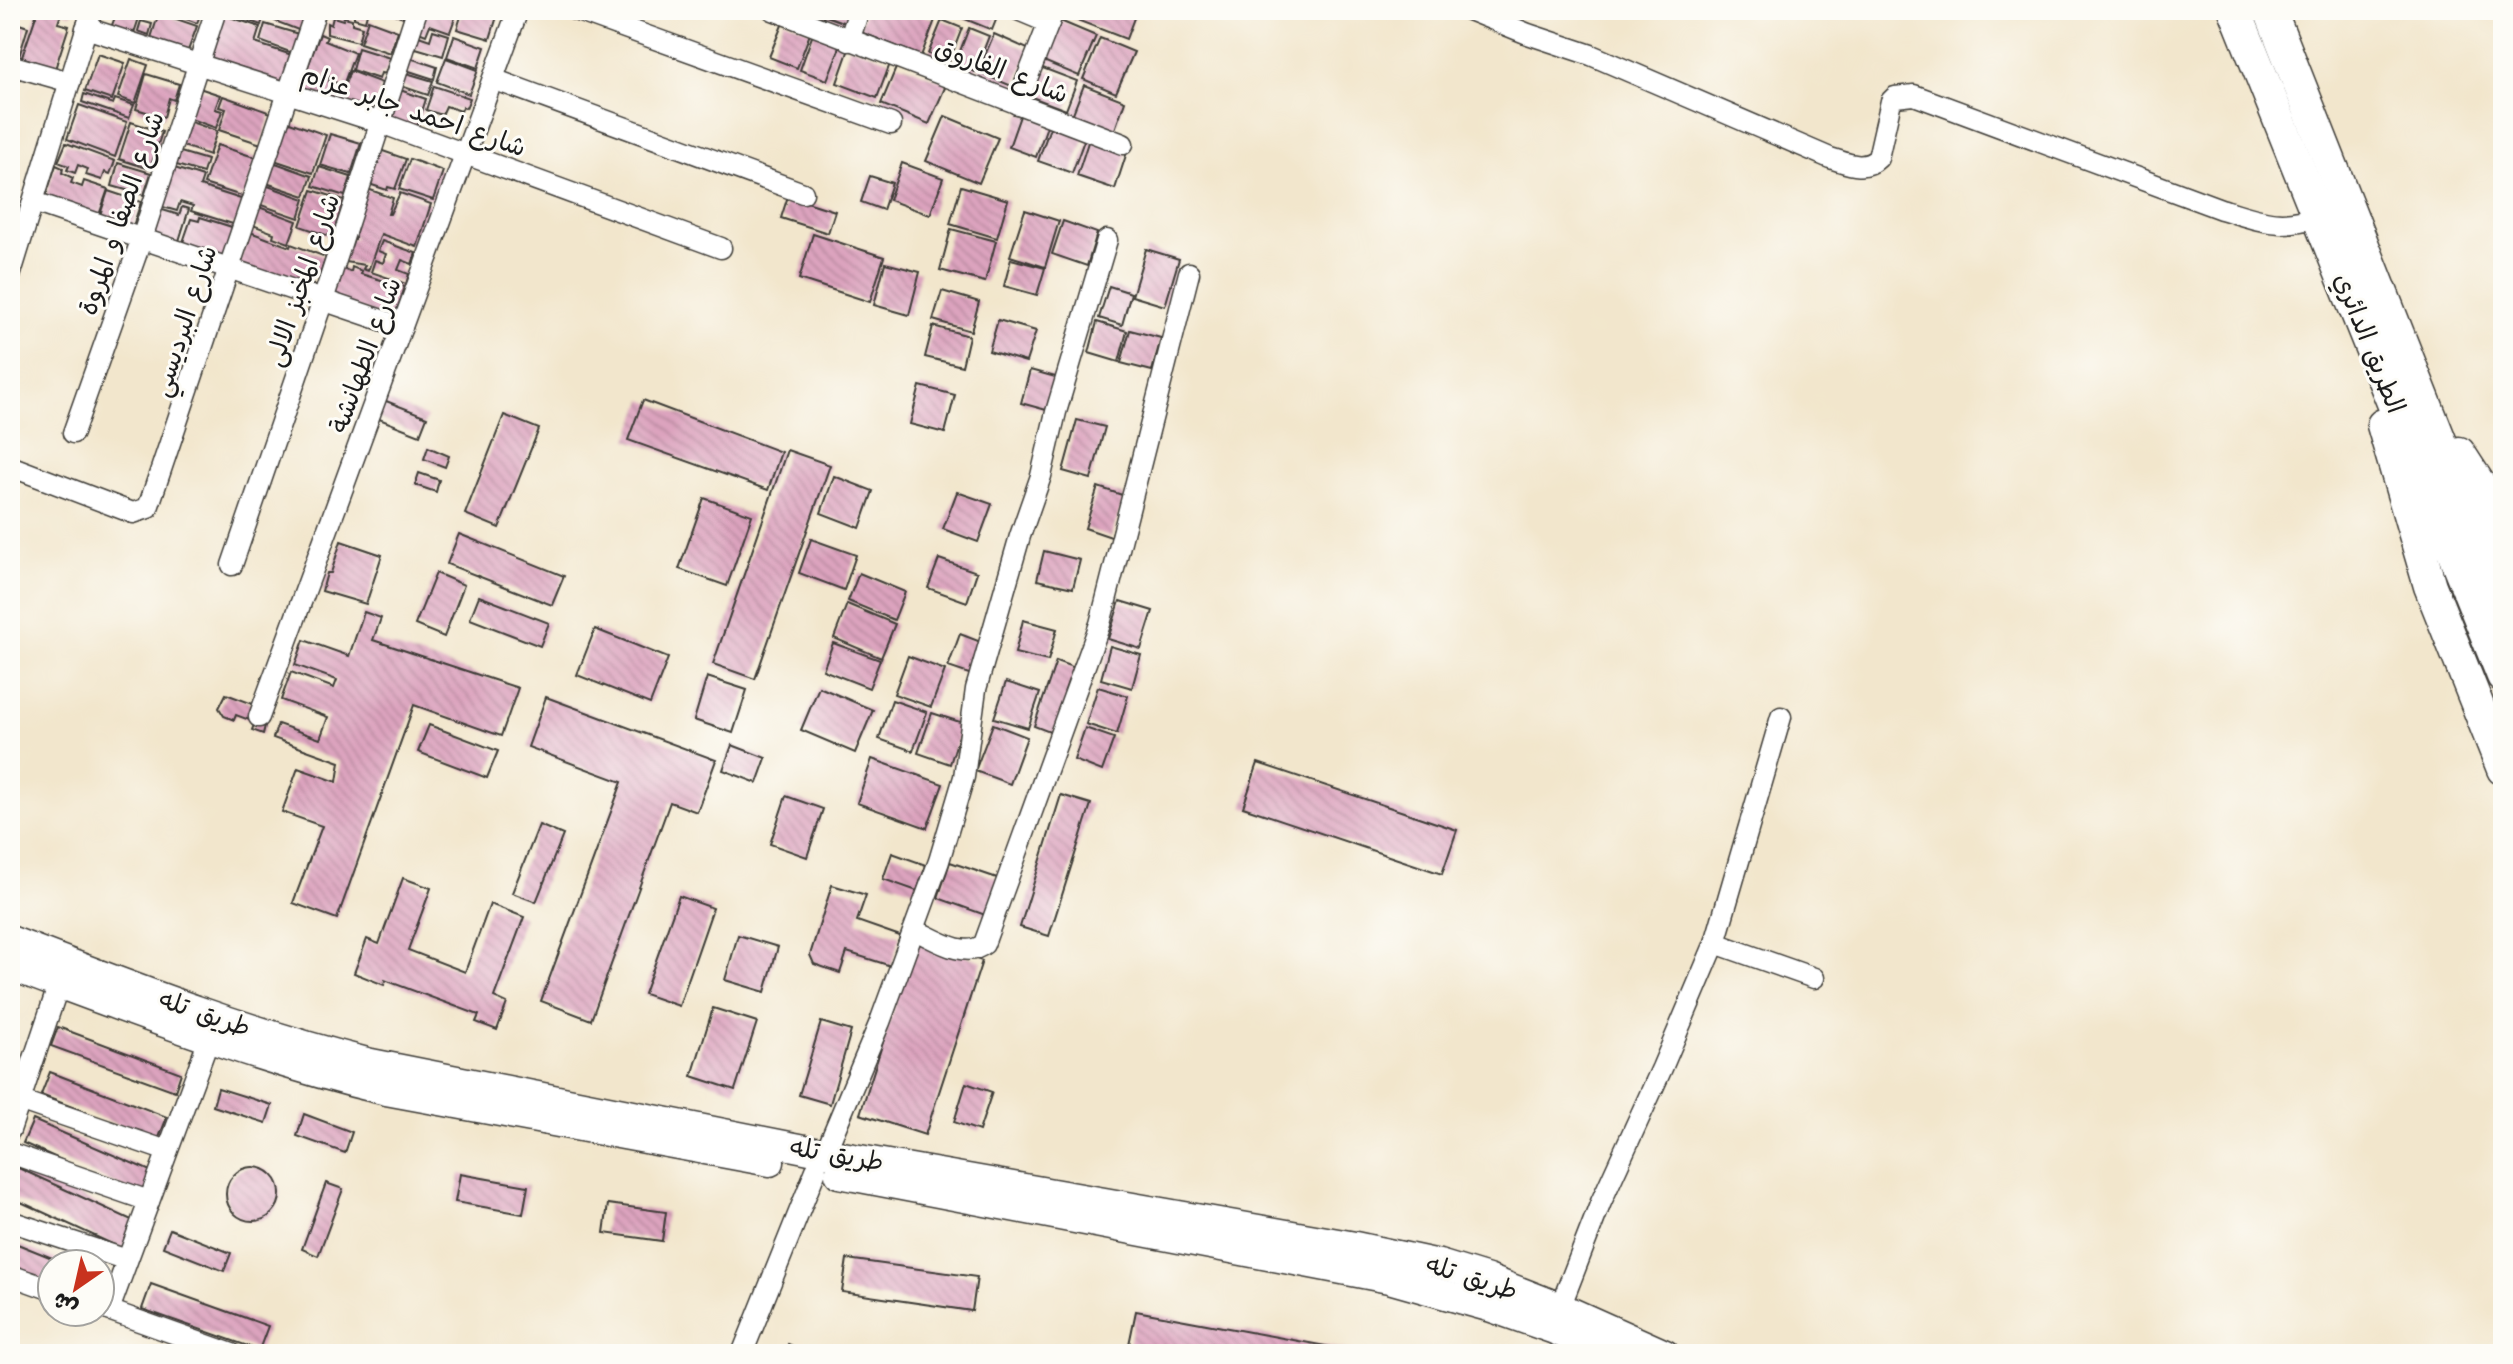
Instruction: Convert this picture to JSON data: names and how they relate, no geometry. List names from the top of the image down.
{
  "streets": {
    "highway": ["الطريق الدائري"],
    "main road": ["طريق تله"],
    "street": [
      "شارع الفاروق",
      "شارع احمد جابر عزام",
      "شارع الصفا و المروة",
      "شارع المخبز الالى",
      "شارع البرديسي",
      "شارع الطهانشة"
    ]
  },
  "crossings": [
    ["شارع احمد جابر عزام", "شارع الصفا و المروة"],
    ["شارع احمد جابر عزام", "شارع المخبز الالى"],
    ["شارع احمد جابر عزام", "شارع البرديسي"],
    ["شارع احمد جابر عزام", "شارع الطهانشة"]
  ],
  "north": "bottom left"
}
